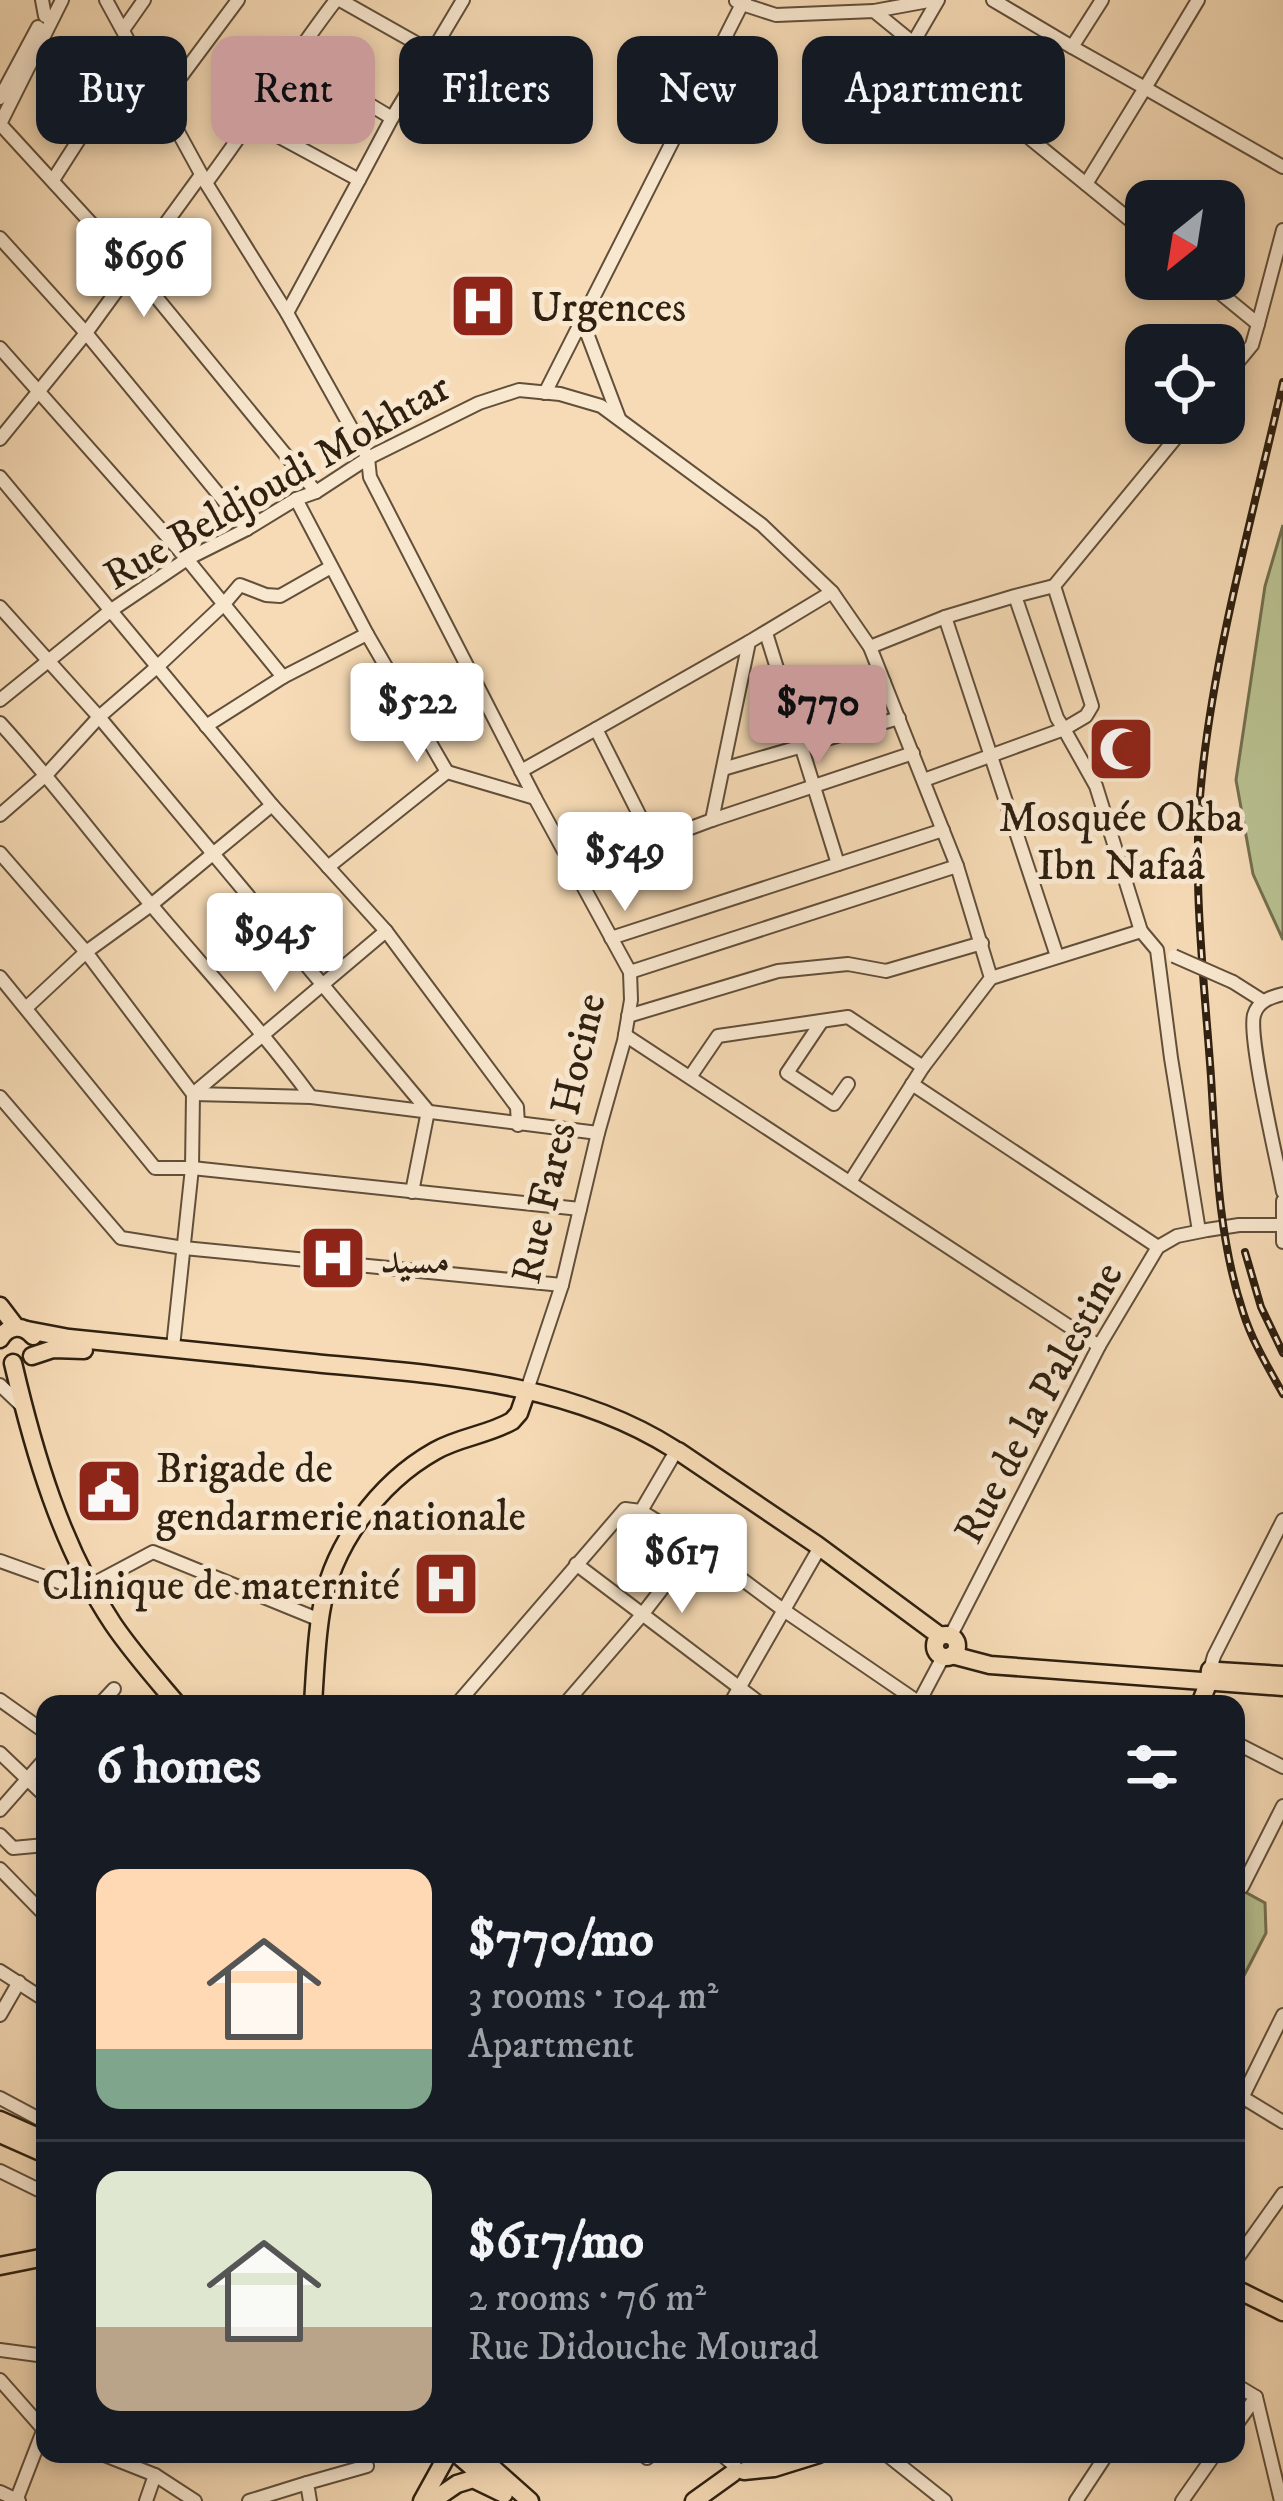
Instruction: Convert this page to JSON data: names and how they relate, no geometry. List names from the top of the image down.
{
  "streets": {
    "street": ["Rue Beldjoudi Mokhtar", "Rue Fares Hocine", "Rue de la Palestine"]
  },
  "crossings": [
    ["Rue Beldjoudi Mokhtar", "Rue Fares Hocine"]
  ],
  "places": {
    "hospital": ["Urgences", "مسيد", "Clinique de maternité"],
    "mosque": ["Mosquée Okba Ibn Nafaâ"],
    "public building": ["Brigade de gendarmerie nationale"]
  },
  "north": "bottom left",
  "page": {
    "chip": [
      "Buy",
      "Rent",
      "Filters",
      "New",
      "Apartment"
    ],
    "price": [
      "$696",
      "$522",
      "$770",
      "$549",
      "$945",
      "$617"
    ],
    "heading": "6 homes",
    "list": [
      {
        "name": "$770/mo",
        "note": "3 rooms · 104 m² · Apartment"
      },
      {
        "name": "$617/mo",
        "note": "2 rooms · 76 m² · Rue Didouche Mourad"
      }
    ]
  }
}
